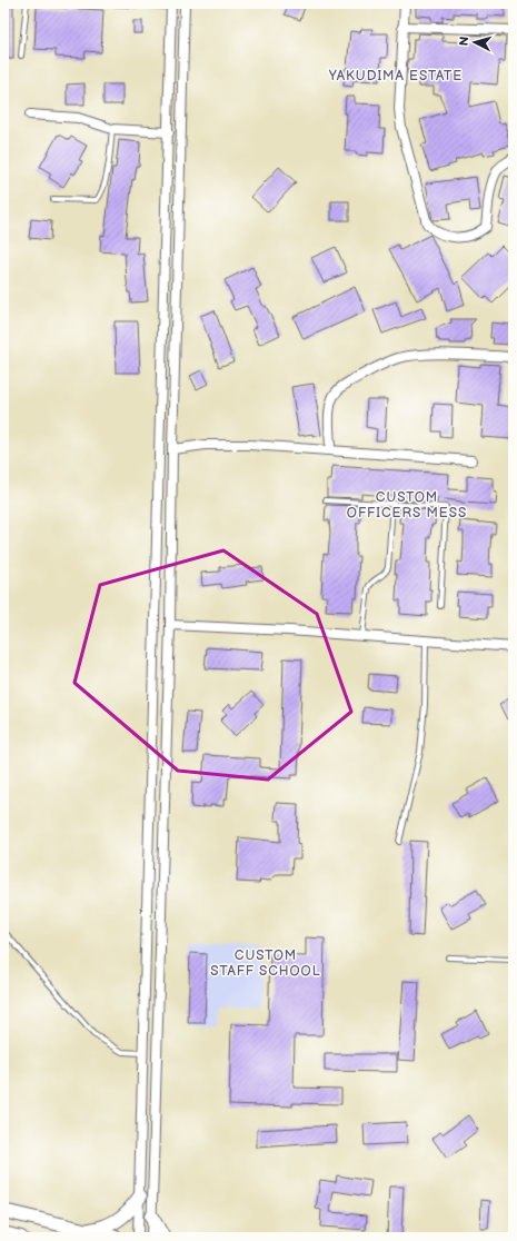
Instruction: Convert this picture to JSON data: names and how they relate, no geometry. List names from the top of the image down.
{
  "districts": ["YAKUDIMA ESTATE", "CUSTOM OFFICERS MESS", "CUSTOM STAFF SCHOOL"],
  "north": "left"
}
